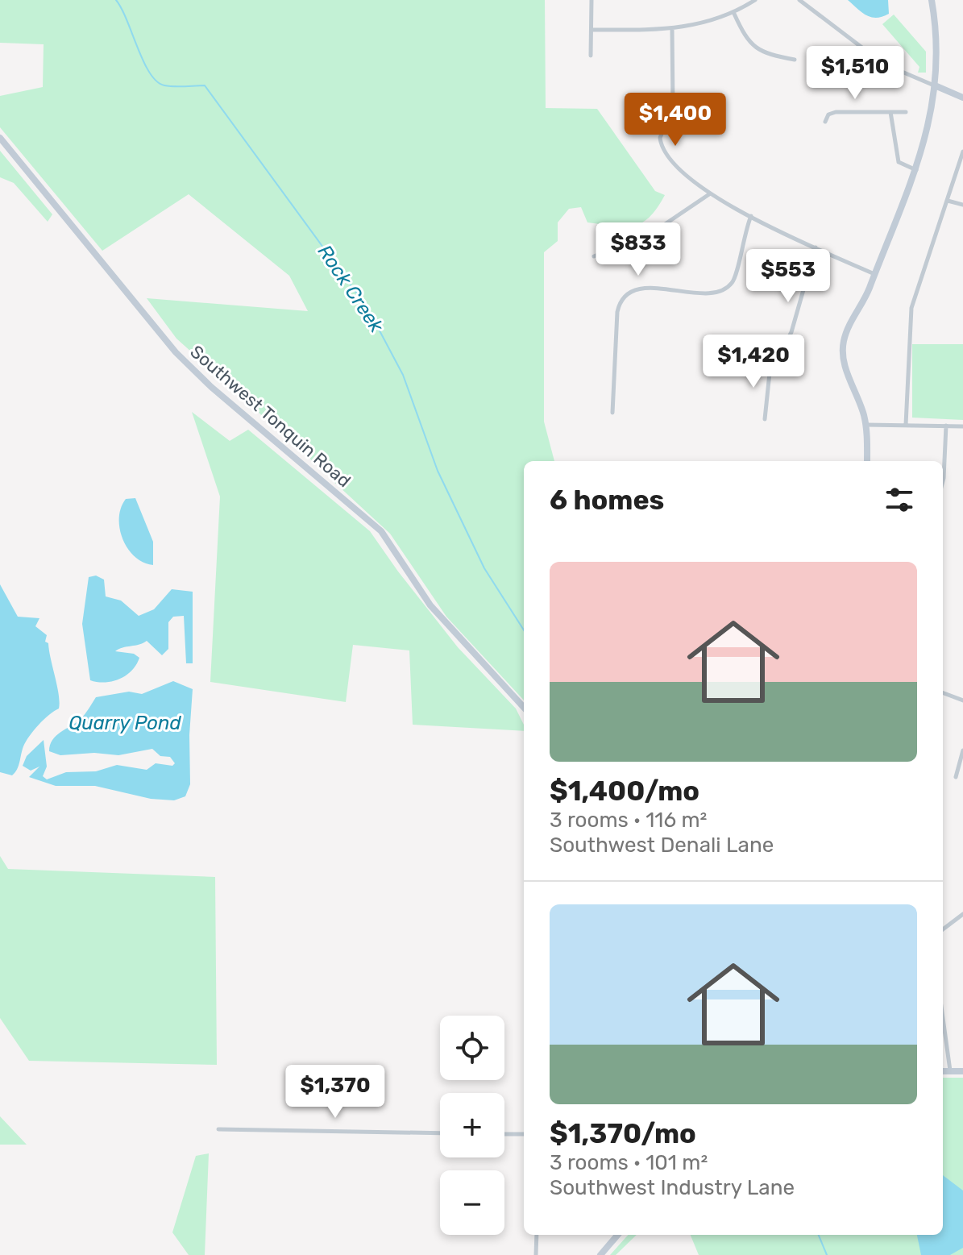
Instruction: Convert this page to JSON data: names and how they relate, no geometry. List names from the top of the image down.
{
  "streets": {
    "main road": ["Southwest Tonquin Road"]
  },
  "water": ["Rock Creek", "Quarry Pond"],
  "page": {
    "price": [
      "$1,510",
      "$1,400",
      "$833",
      "$553",
      "$1,420",
      "$1,370"
    ],
    "heading": "6 homes",
    "list": [
      {
        "name": "$1,400/mo",
        "note": "3 rooms · 116 m² · Southwest Denali Lane"
      },
      {
        "name": "$1,370/mo",
        "note": "3 rooms · 101 m² · Southwest Industry Lane"
      }
    ],
    "map_buttons": ["+", "−"]
  }
}
